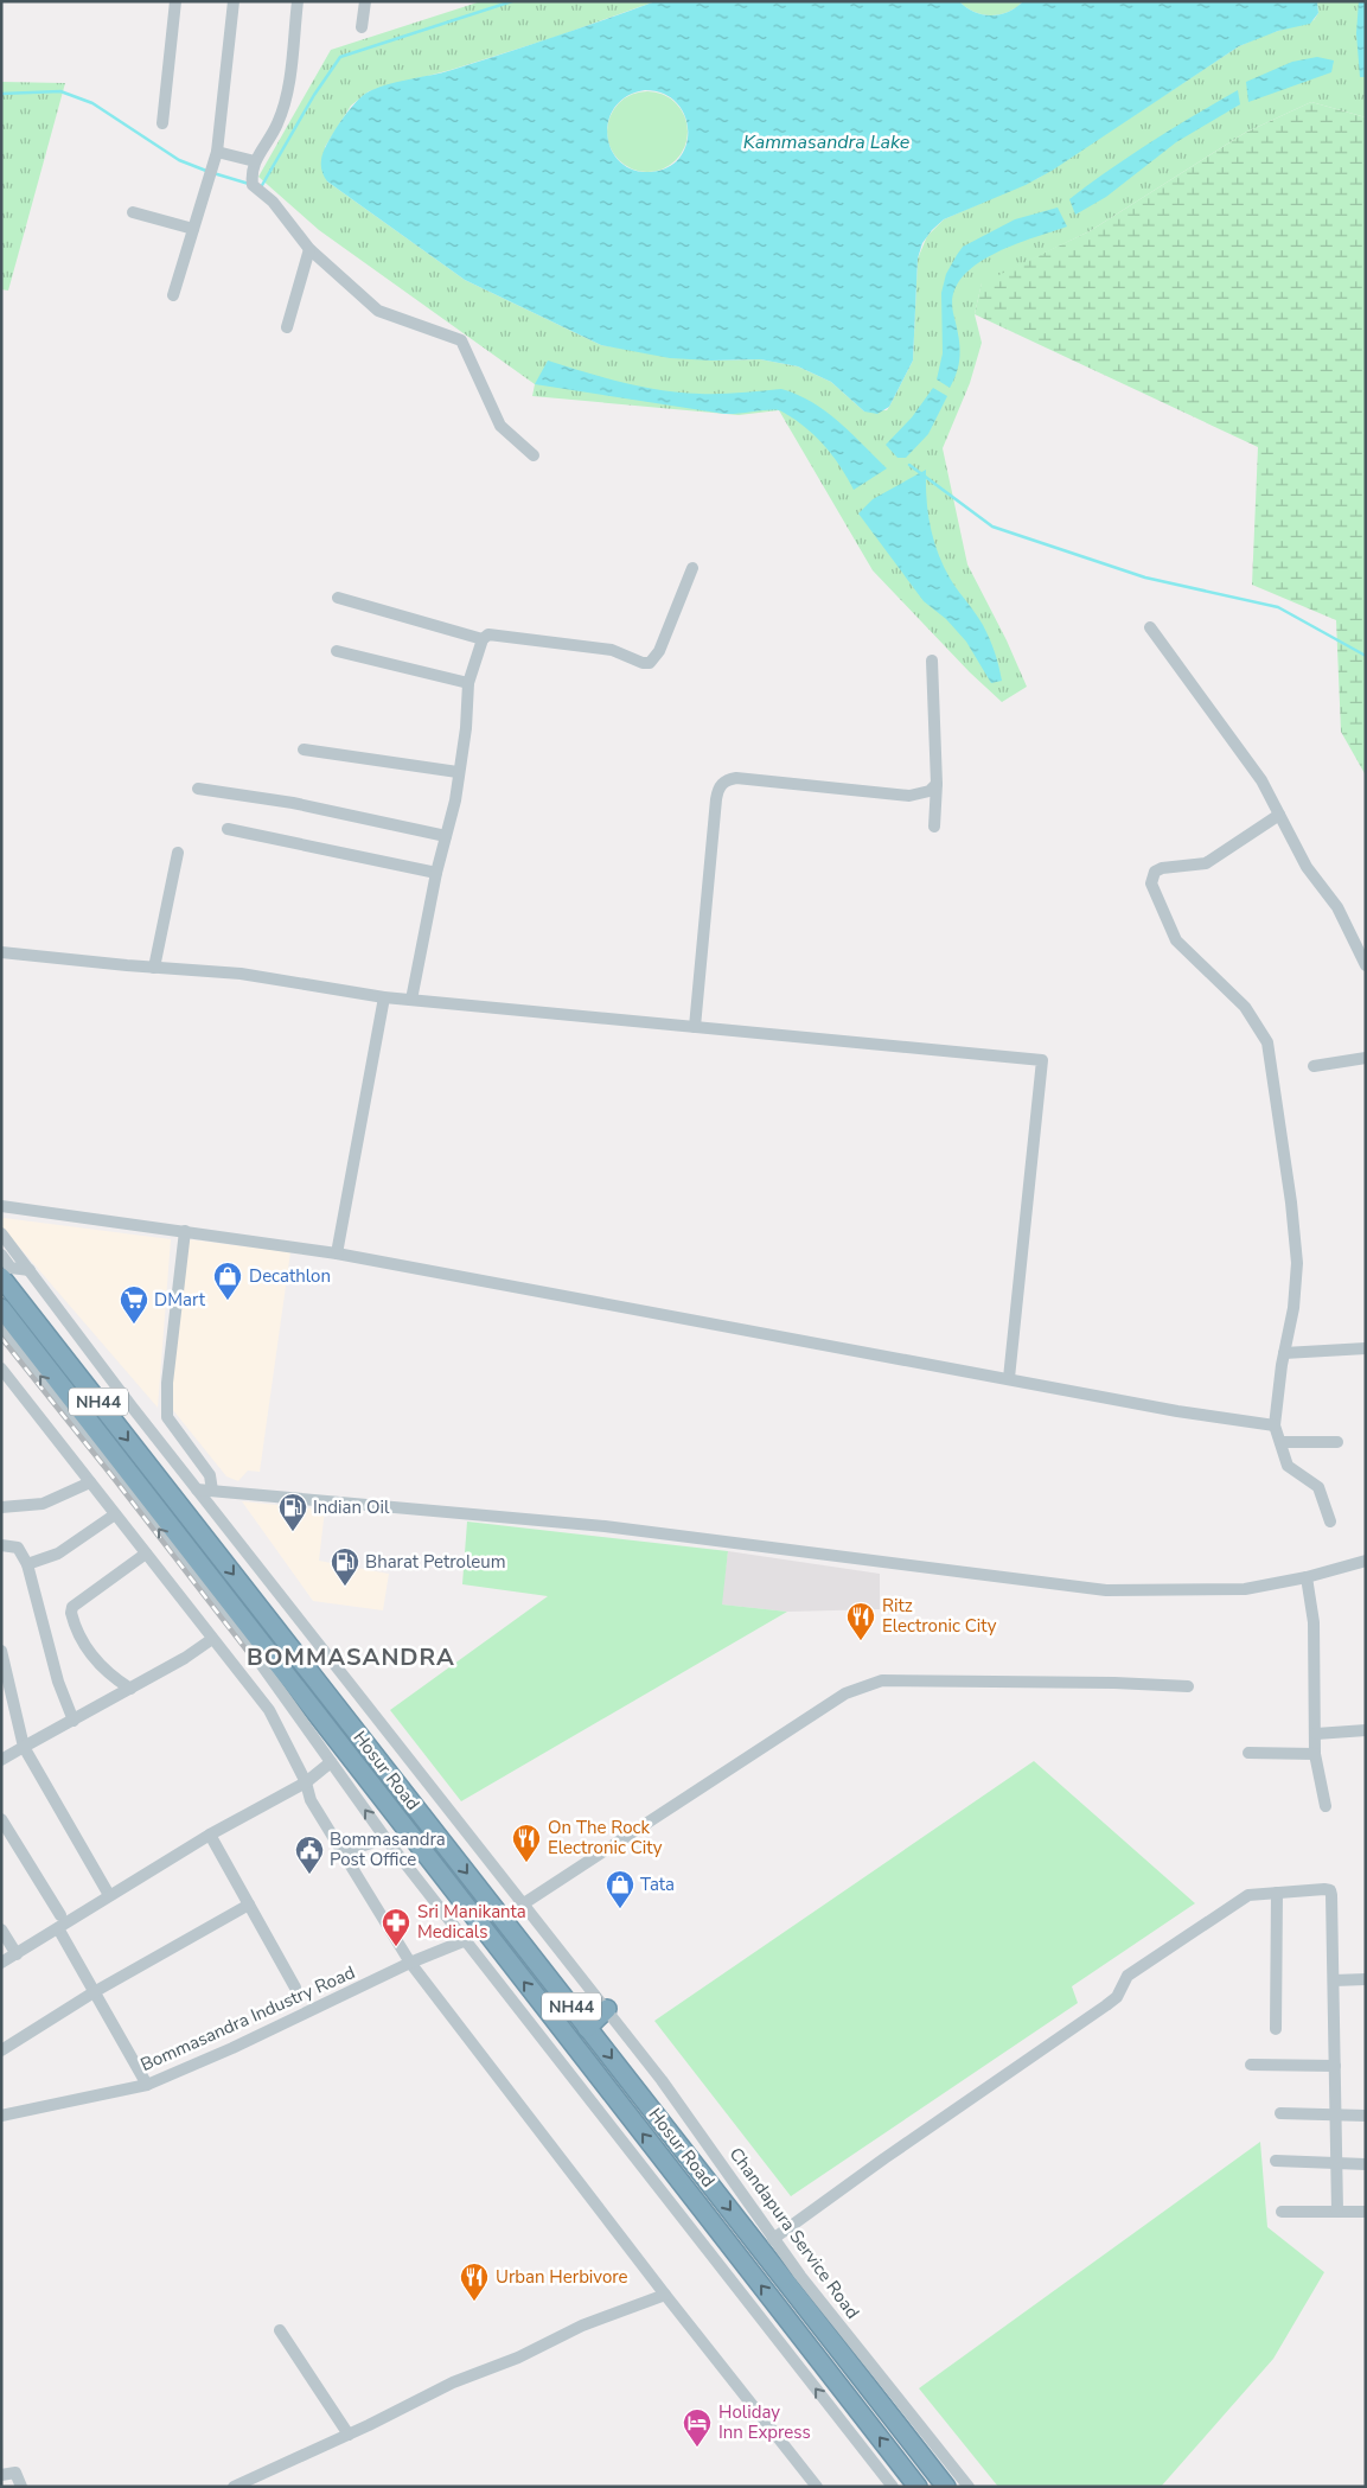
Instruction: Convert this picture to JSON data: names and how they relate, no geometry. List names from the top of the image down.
{
  "streets": {
    "highway": ["NH44", "Hosur Road"],
    "street": ["Bommasandra Industry Road", "Chandapura Service Road"]
  },
  "districts": ["BOMMASANDRA"],
  "water": ["Kammasandra Lake"],
  "places": {
    "shop": ["Decathlon", "Tata"],
    "supermarket": ["DMart"],
    "fuel station": ["Indian Oil", "Bharat Petroleum"],
    "restaurant": ["Ritz Electronic City", "On The Rock Electronic City", "Urban Herbivore"],
    "public building": ["Bommasandra Post Office"],
    "pharmacy": ["Sri Manikanta Medicals"],
    "hotel": ["Holiday Inn Express"]
  }
}
